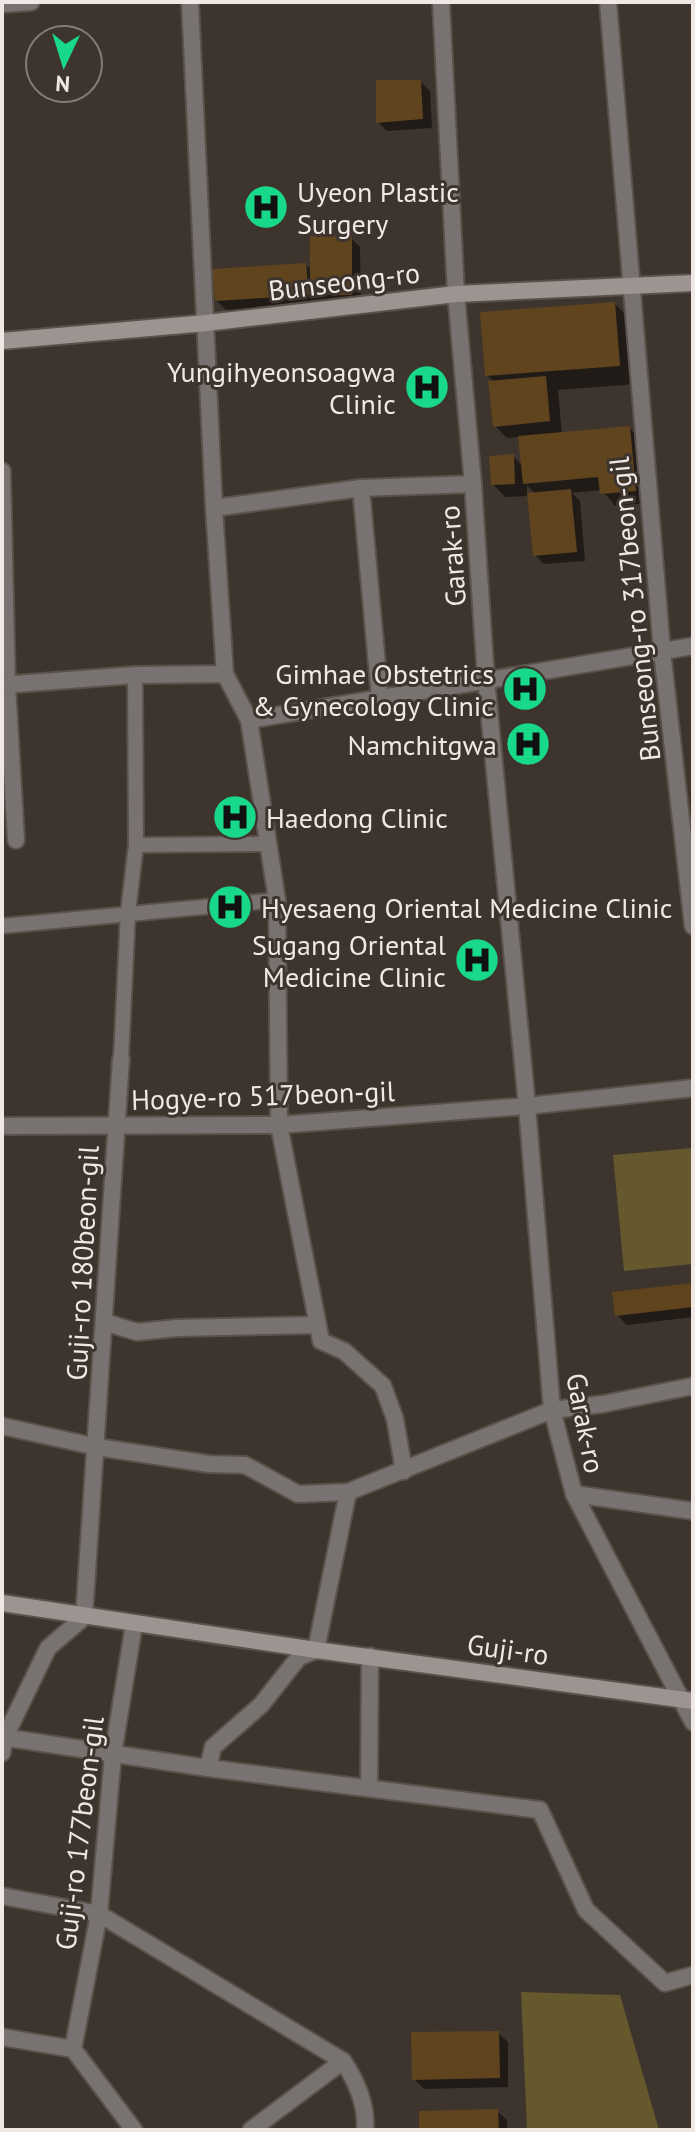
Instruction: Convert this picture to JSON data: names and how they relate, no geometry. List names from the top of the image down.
{
  "streets": {
    "main road": ["Bunseong-ro", "Guji-ro"],
    "street": [
      "Garak-ro",
      "Bunseong-ro 317beon-gil",
      "Hogye-ro 517beon-gil",
      "Guji-ro 180beon-gil",
      "Guji-ro 177beon-gil"
    ]
  },
  "crossings": [
    ["Bunseong-ro", "Garak-ro"],
    ["Bunseong-ro", "Bunseong-ro 317beon-gil"],
    ["Garak-ro", "Hogye-ro 517beon-gil"],
    ["Garak-ro", "Guji-ro"],
    ["Hogye-ro 517beon-gil", "Guji-ro 180beon-gil"],
    ["Guji-ro 180beon-gil", "Guji-ro"],
    ["Guji-ro", "Guji-ro 177beon-gil"]
  ],
  "places": {
    "hospital": [
      "Uyeon Plastic Surgery",
      "Yungihyeonsoagwa Clinic",
      "Gimhae Obstetrics & Gynecology Clinic",
      "Namchitgwa",
      "Haedong Clinic",
      "Hyesaeng Oriental Medicine Clinic",
      "Sugang Oriental Medicine Clinic"
    ]
  },
  "north": "bottom"
}
